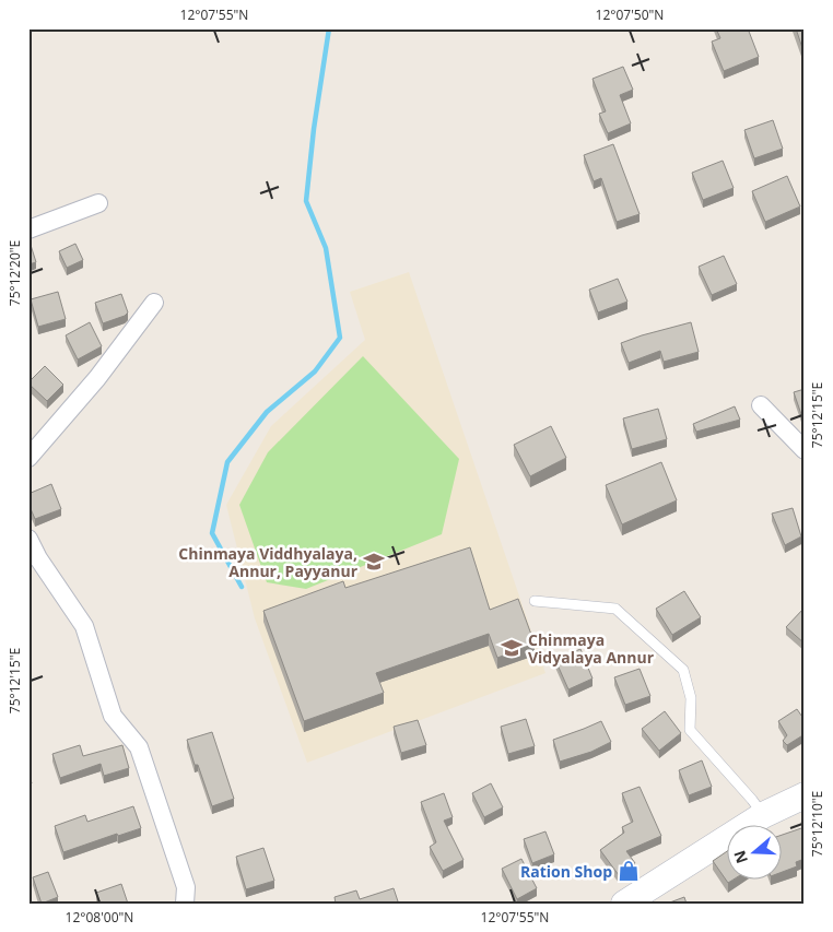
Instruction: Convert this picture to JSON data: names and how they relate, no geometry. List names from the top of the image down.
{
  "places": {
    "school or university": ["Chinmaya Viddhyalaya, Annur, Payyanur", "Chinmaya Vidyalaya Annur"],
    "shop": ["Ration Shop"]
  },
  "north": "left",
  "coordinates": [
    "12°07'55\"N",
    "12°07'50\"N",
    "75°12'20\"E",
    "75°12'15\"E",
    "75°12'10\"E",
    "12°08'00\"N"
  ]
}
